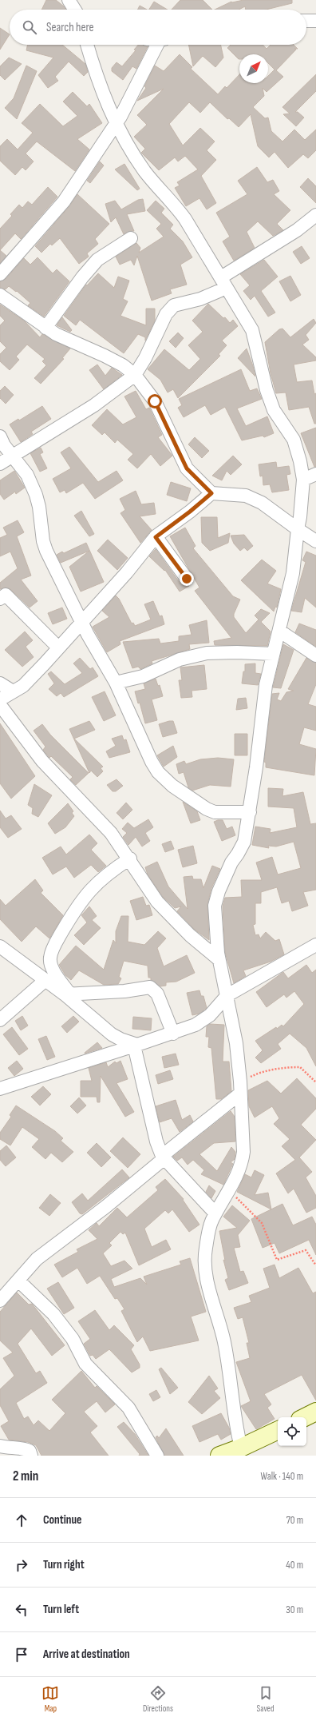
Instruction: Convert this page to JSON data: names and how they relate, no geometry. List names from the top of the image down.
{
  "north": "top right",
  "page": {
    "search": "Search here",
    "heading": ["2 min", "Walk · 140 m"],
    "list": [
      ["Continue", "70 m"],
      ["Turn right", "40 m"],
      ["Turn left", "30 m"],
      "Arrive at destination"
    ],
    "nav": ["Map", "Directions", "Saved"]
  }
}
